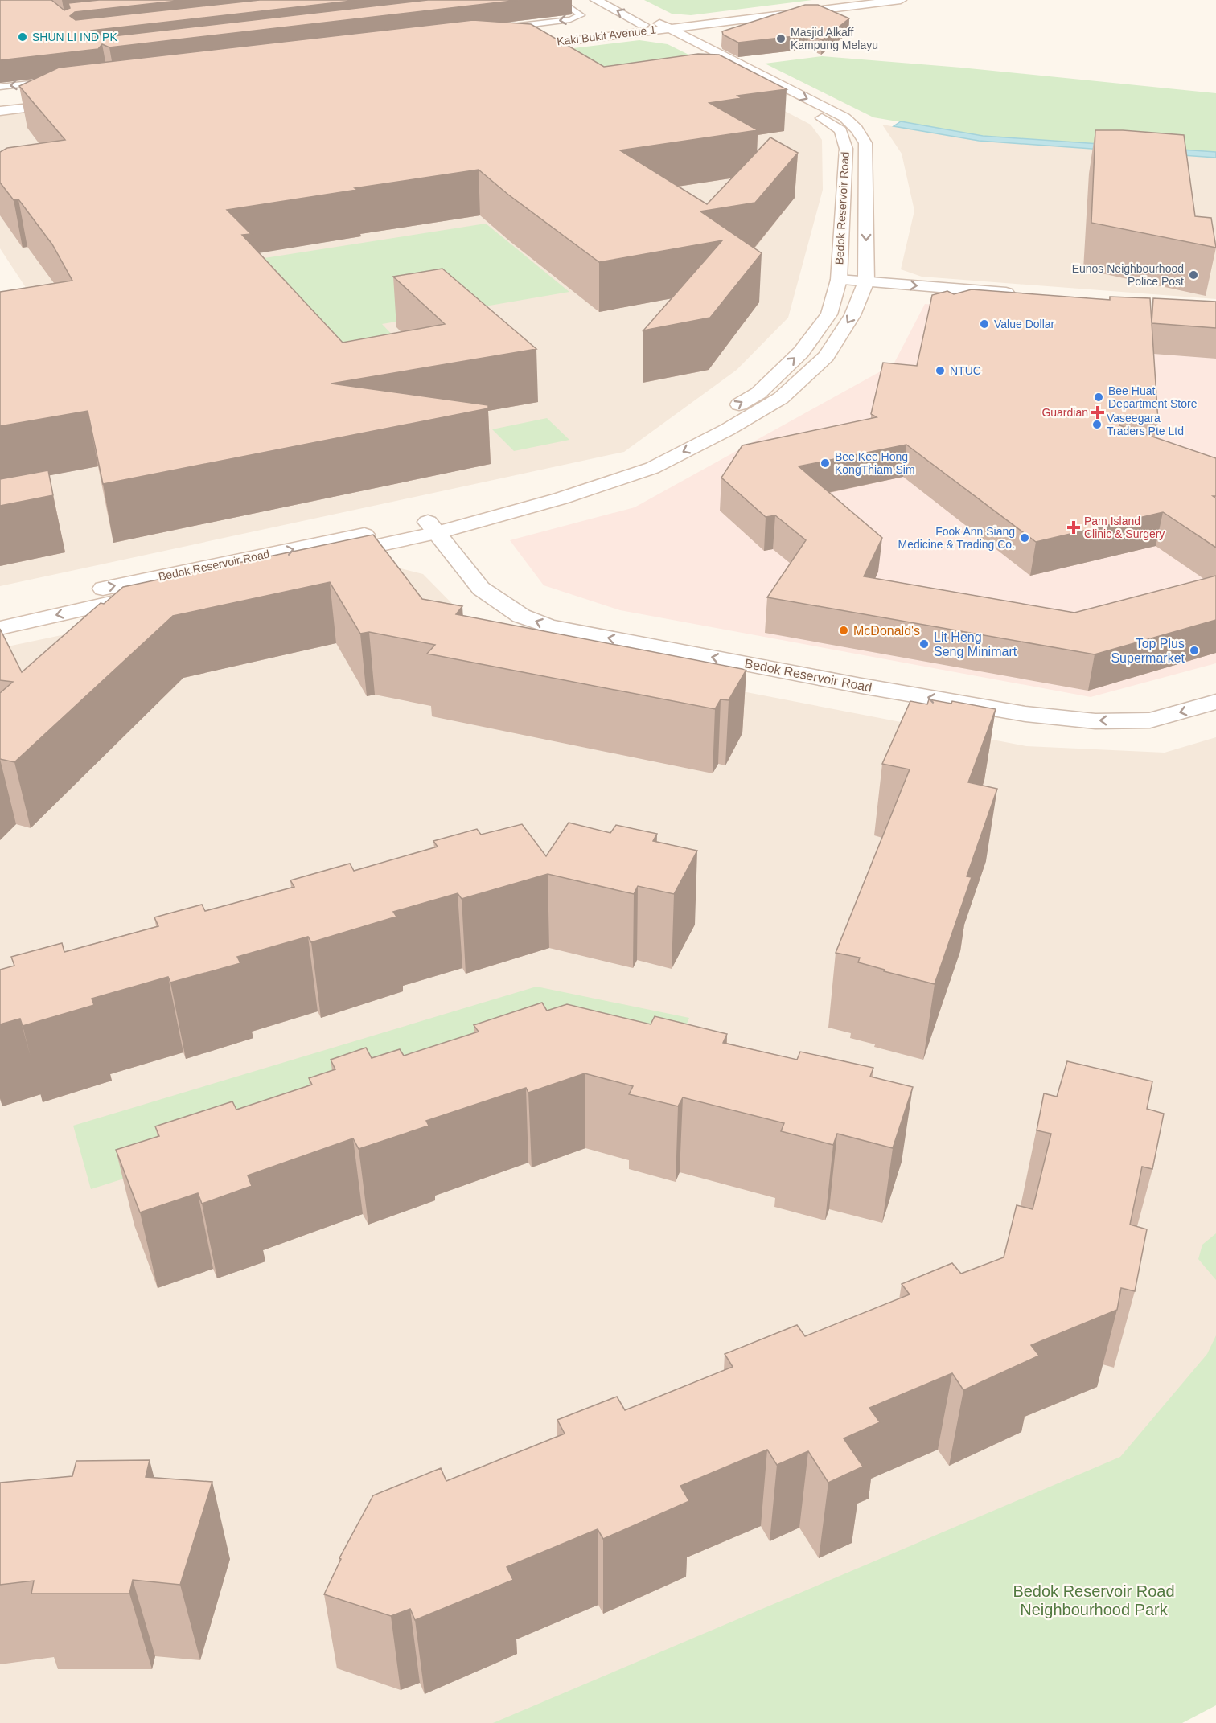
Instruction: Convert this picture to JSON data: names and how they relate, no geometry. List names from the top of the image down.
{
  "streets": {
    "main road": ["Kaki Bukit Avenue 1", "Bedok Reservoir Road"]
  },
  "crossings": [
    ["Kaki Bukit Avenue 1", "Bedok Reservoir Road"]
  ],
  "parks": ["Bedok Reservoir Road Neighbourhood Park"],
  "places": {
    "other": [
      "SHUN LI IND PK",
      "Masjid Alkaff Kampung Melayu",
      "Eunos Neighbourhood Police Post",
      "Value Dollar",
      "NTUC",
      "Bee Huat Department Store",
      "Vaseegara Traders Pte Ltd",
      "Bee Kee Hong KongThiam Sim",
      "Fook Ann Siang Medicine & Trading Co.",
      "McDonald's",
      "Lit Heng Seng Minimart",
      "Top Plus Supermarket"
    ],
    "health": ["Guardian", "Pam Island Clinic & Surgery"]
  }
}
